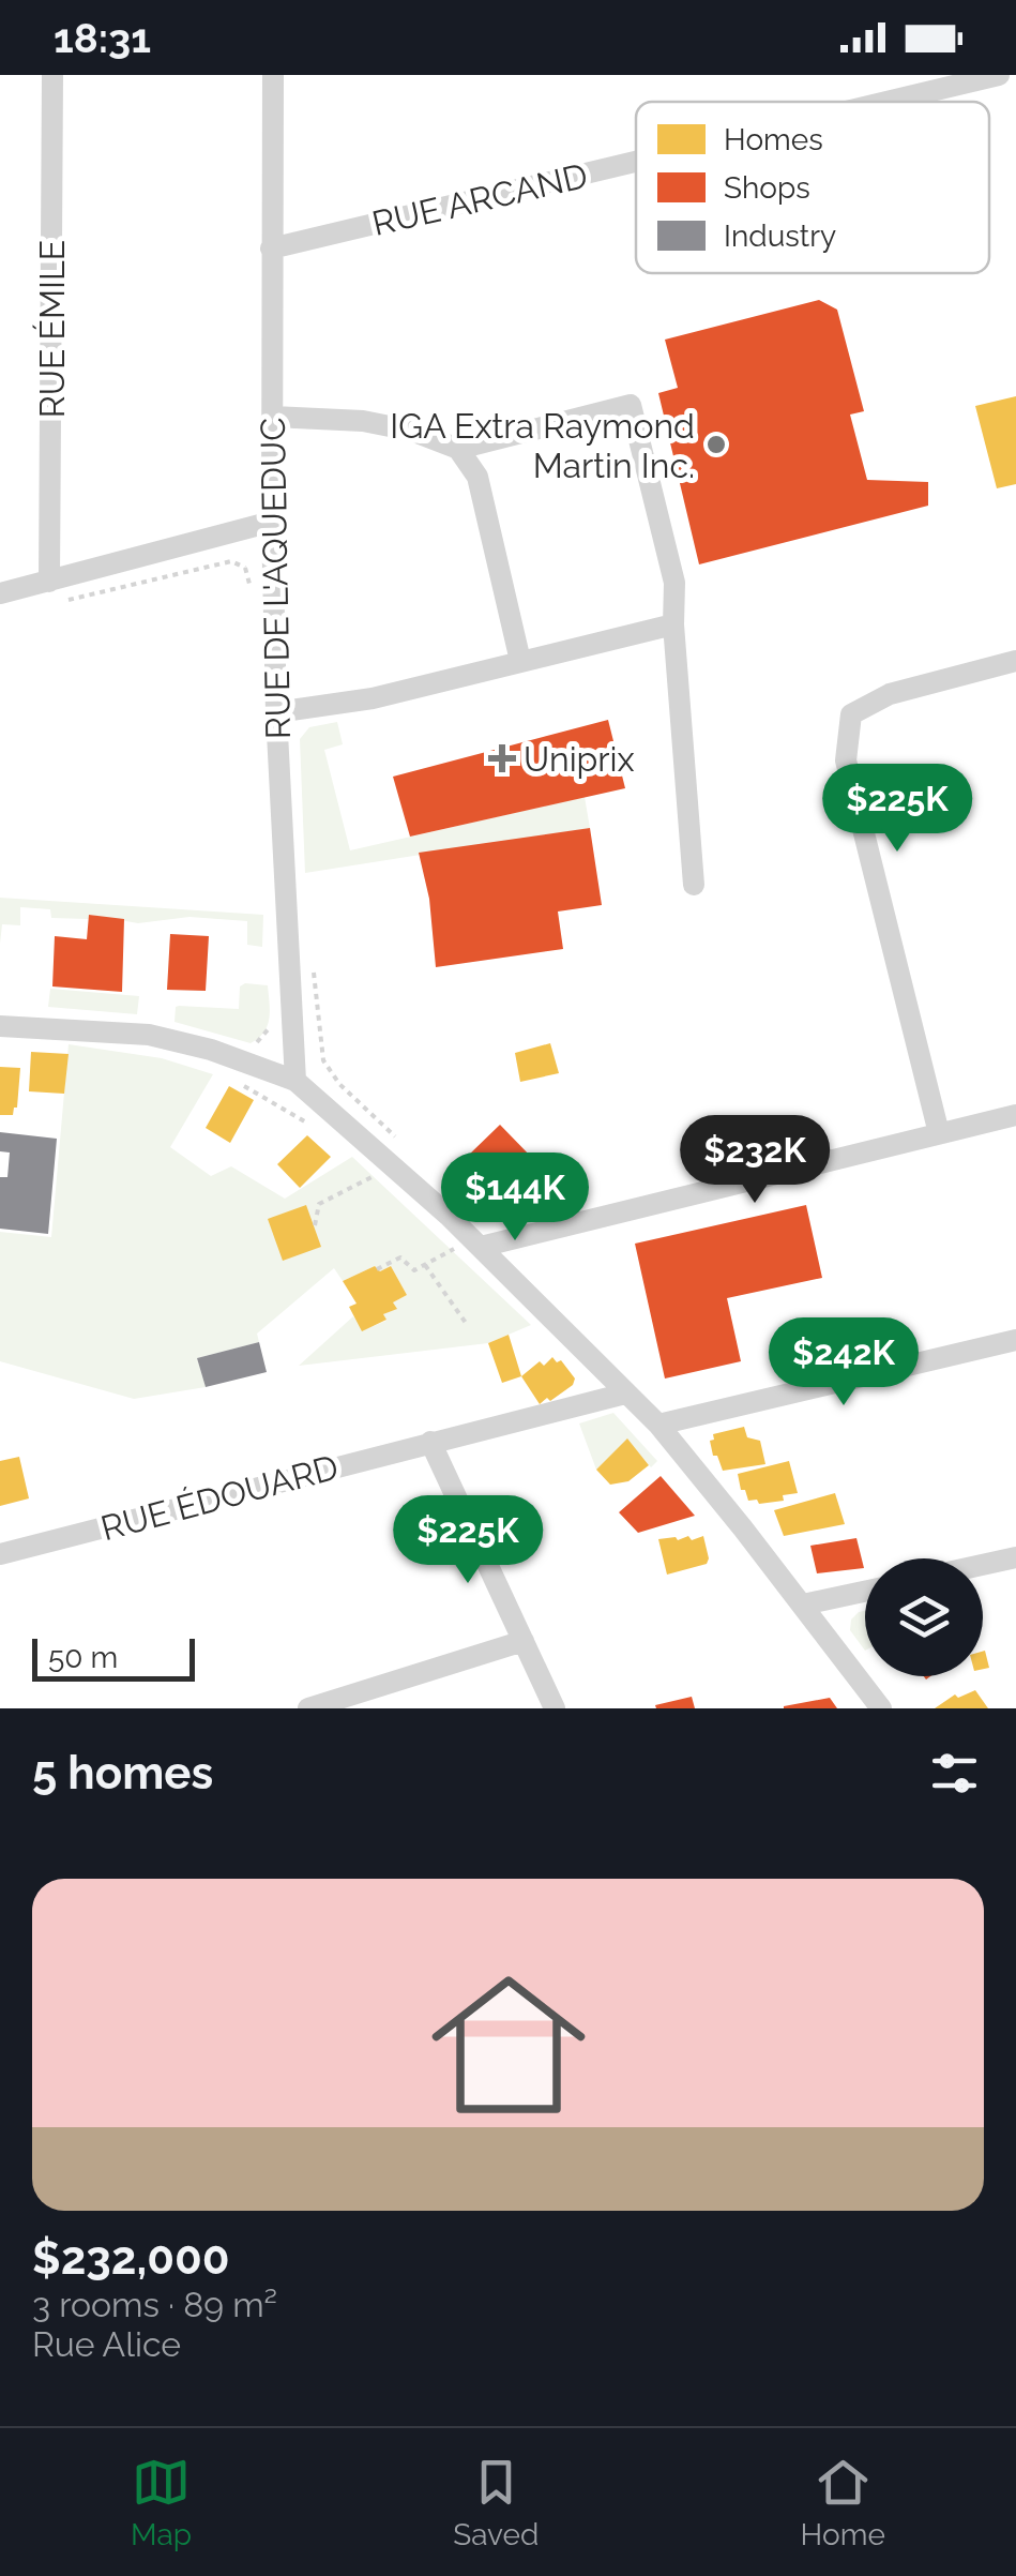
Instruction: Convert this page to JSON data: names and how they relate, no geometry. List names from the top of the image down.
{
  "streets": {
    "street": [
      "RUE ARCAND",
      "RUE ÉMILE",
      "RUE DE L'AQUEDUC",
      "RUE ÉDOUARD"
    ]
  },
  "crossings": [
    ["RUE ARCAND", "RUE DE L'AQUEDUC"]
  ],
  "places": {
    "other": ["IGA Extra Raymond Martin Inc."],
    "health": ["Uniprix"]
  },
  "legend": ["Homes", "Shops", "Industry"],
  "scale_bar": "50 m",
  "page": {
    "status": "18:31",
    "price": [
      "$225K",
      "$232K",
      "$144K",
      "$242K",
      "$225K"
    ],
    "scale": "50 m",
    "heading": "5 homes",
    "list": [
      {
        "name": "$232,000",
        "note": "3 rooms · 89 m² · Rue Alice"
      }
    ],
    "tabs": ["Map", "Saved", "Home"]
  }
}
